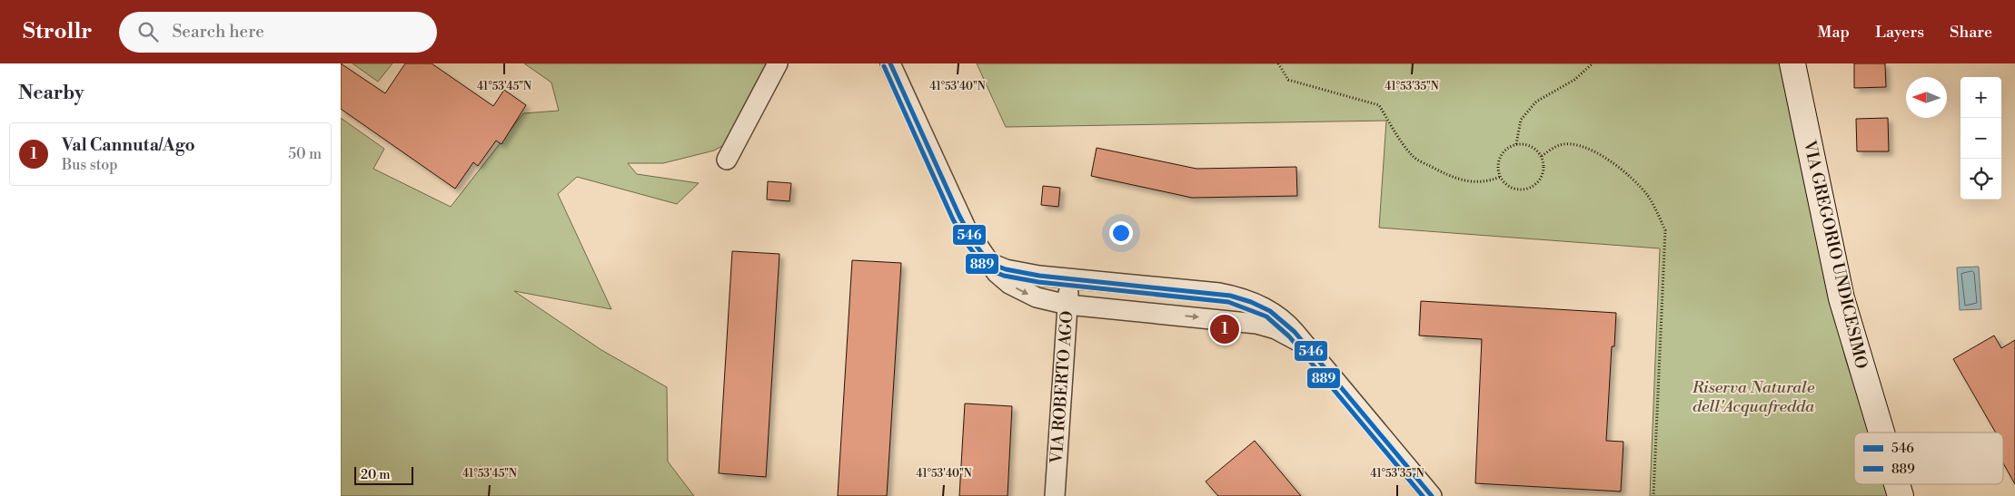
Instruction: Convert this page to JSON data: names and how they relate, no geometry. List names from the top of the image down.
{
  "streets": {
    "street": ["VIA GREGORIO UNDICESIMO", "VIA ROBERTO AGO"]
  },
  "parks": ["Riserva Naturale dell'Acquafredda"],
  "lines": ["transit line 546", "transit line 889"],
  "legend": ["546", "889"],
  "scale_bar": "20 m",
  "north": "left",
  "page": {
    "header": "Strollr",
    "search": "Search here",
    "nav": ["Map", "Layers", "Share"],
    "heading": "Nearby",
    "map_buttons": ["+", "−"],
    "list": [
      {
        "mark": "1",
        "name": "Val Cannuta/Ago",
        "note": "Bus stop",
        "value": "50 m"
      }
    ],
    "pins": "1",
    "scale": "20 m"
  },
  "coordinates": ["41°53'45\"N", "41°53'40\"N", "41°53'35\"N"]
}
